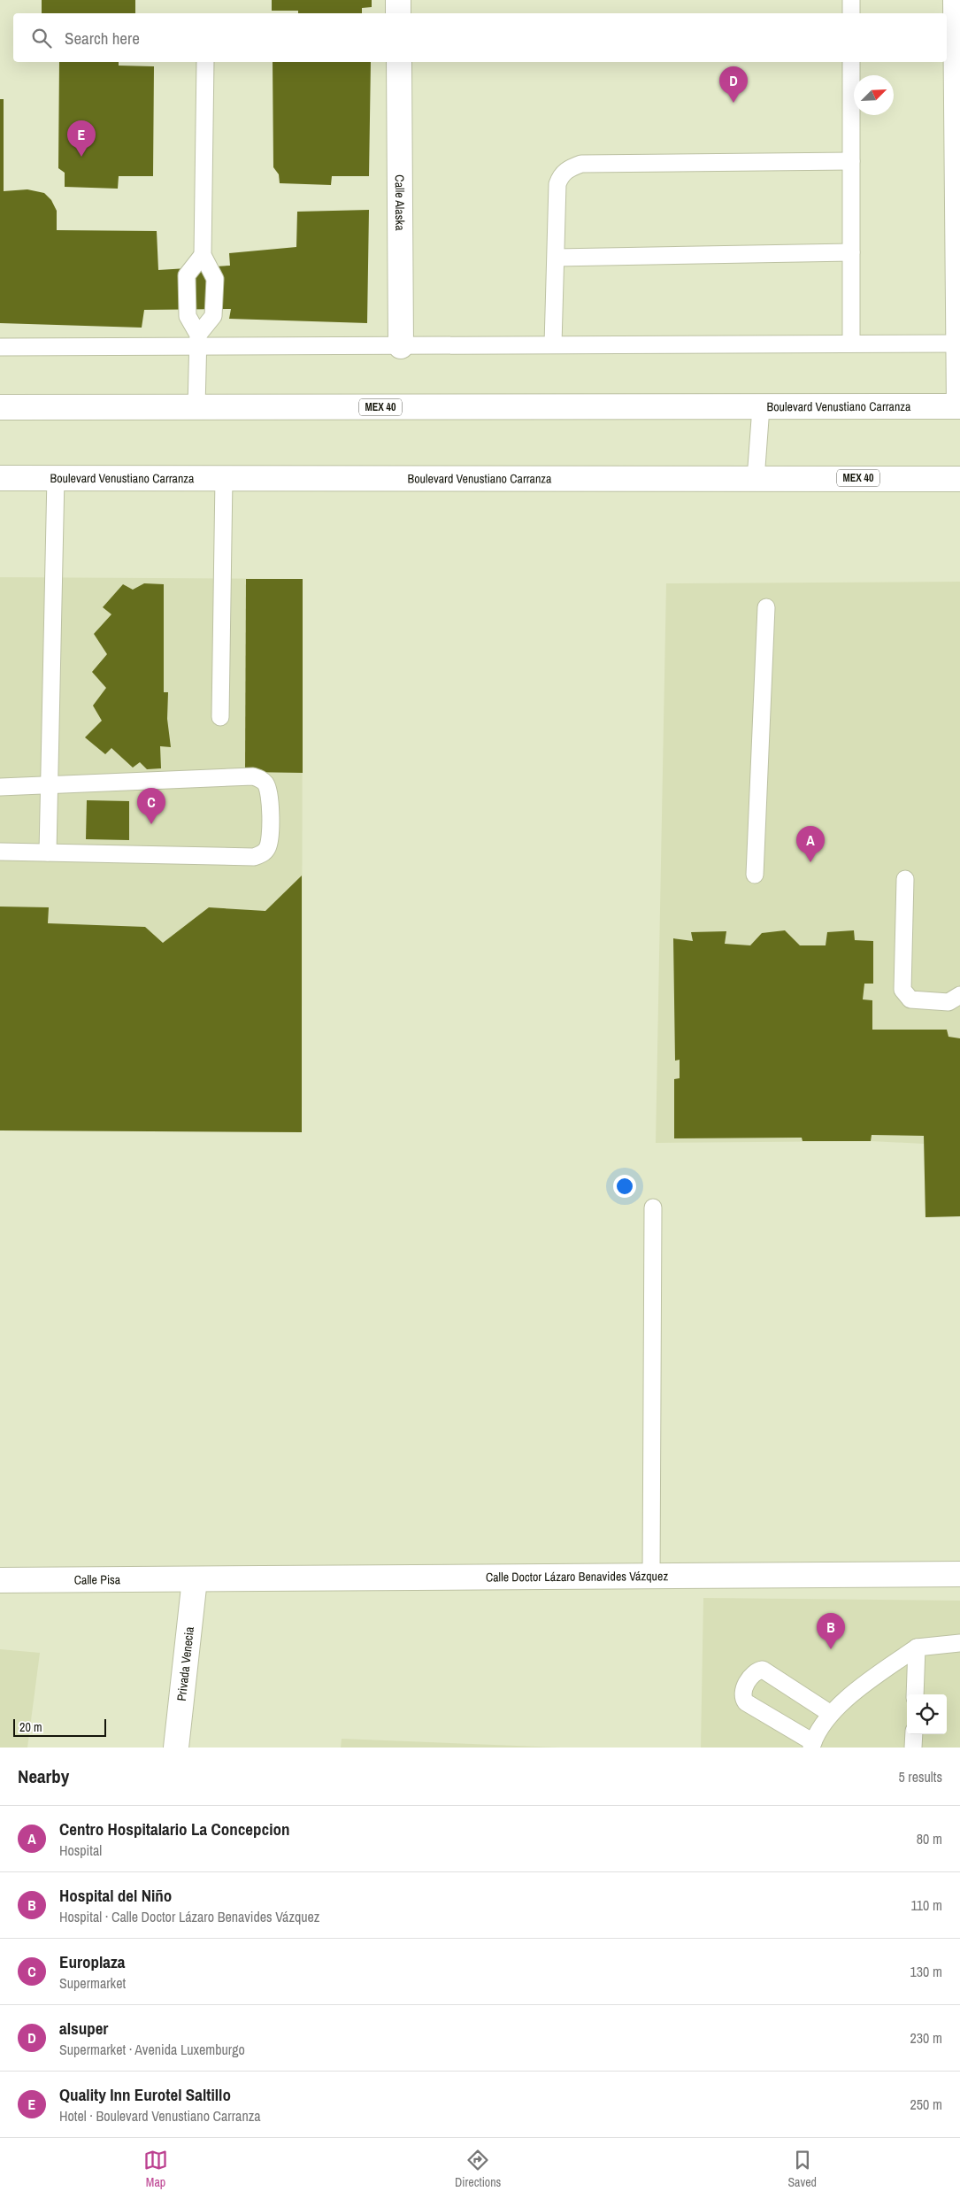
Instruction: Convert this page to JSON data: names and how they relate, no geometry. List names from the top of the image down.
{
  "streets": {
    "main road": [
      "Calle Alaska",
      "Boulevard Venustiano Carranza",
      "MEX 40",
      "Calle Doctor Lázaro Benavides Vázquez",
      "Calle Pisa",
      "Privada Venecia"
    ]
  },
  "crossings": [
    ["Calle Doctor Lázaro Benavides Vázquez", "Calle Pisa"],
    ["Calle Doctor Lázaro Benavides Vázquez", "Privada Venecia"],
    ["Calle Pisa", "Privada Venecia"]
  ],
  "scale_bar": "20 m",
  "north": "top right",
  "page": {
    "search": "Search here",
    "pins": [
      "D",
      "E",
      "C",
      "A",
      "B"
    ],
    "scale": "20 m",
    "heading": ["Nearby", "5 results"],
    "list": [
      {
        "mark": "A",
        "name": "Centro Hospitalario La Concepcion",
        "note": "Hospital",
        "value": "80 m"
      },
      {
        "mark": "B",
        "name": "Hospital del Niño",
        "note": "Hospital · Calle Doctor Lázaro Benavides Vázquez",
        "value": "110 m"
      },
      {
        "mark": "C",
        "name": "Europlaza",
        "note": "Supermarket",
        "value": "130 m"
      },
      {
        "mark": "D",
        "name": "alsuper",
        "note": "Supermarket · Avenida Luxemburgo",
        "value": "230 m"
      },
      {
        "mark": "E",
        "name": "Quality Inn Eurotel Saltillo",
        "note": "Hotel · Boulevard Venustiano Carranza",
        "value": "250 m"
      }
    ],
    "nav": ["Map", "Directions", "Saved"]
  }
}
